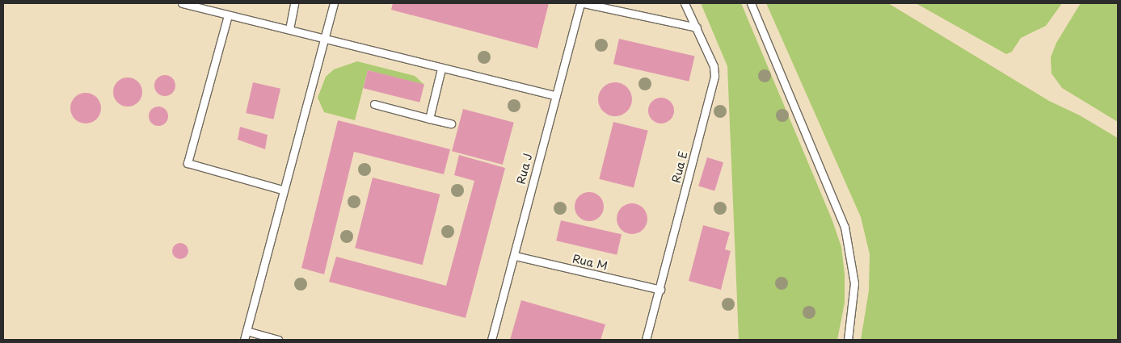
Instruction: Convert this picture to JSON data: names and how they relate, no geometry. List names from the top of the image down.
{
  "streets": {
    "lane": ["Rua E", "Rua J", "Rua M"]
  },
  "crossings": [
    ["Rua E", "Rua M"],
    ["Rua J", "Rua M"]
  ]
}
